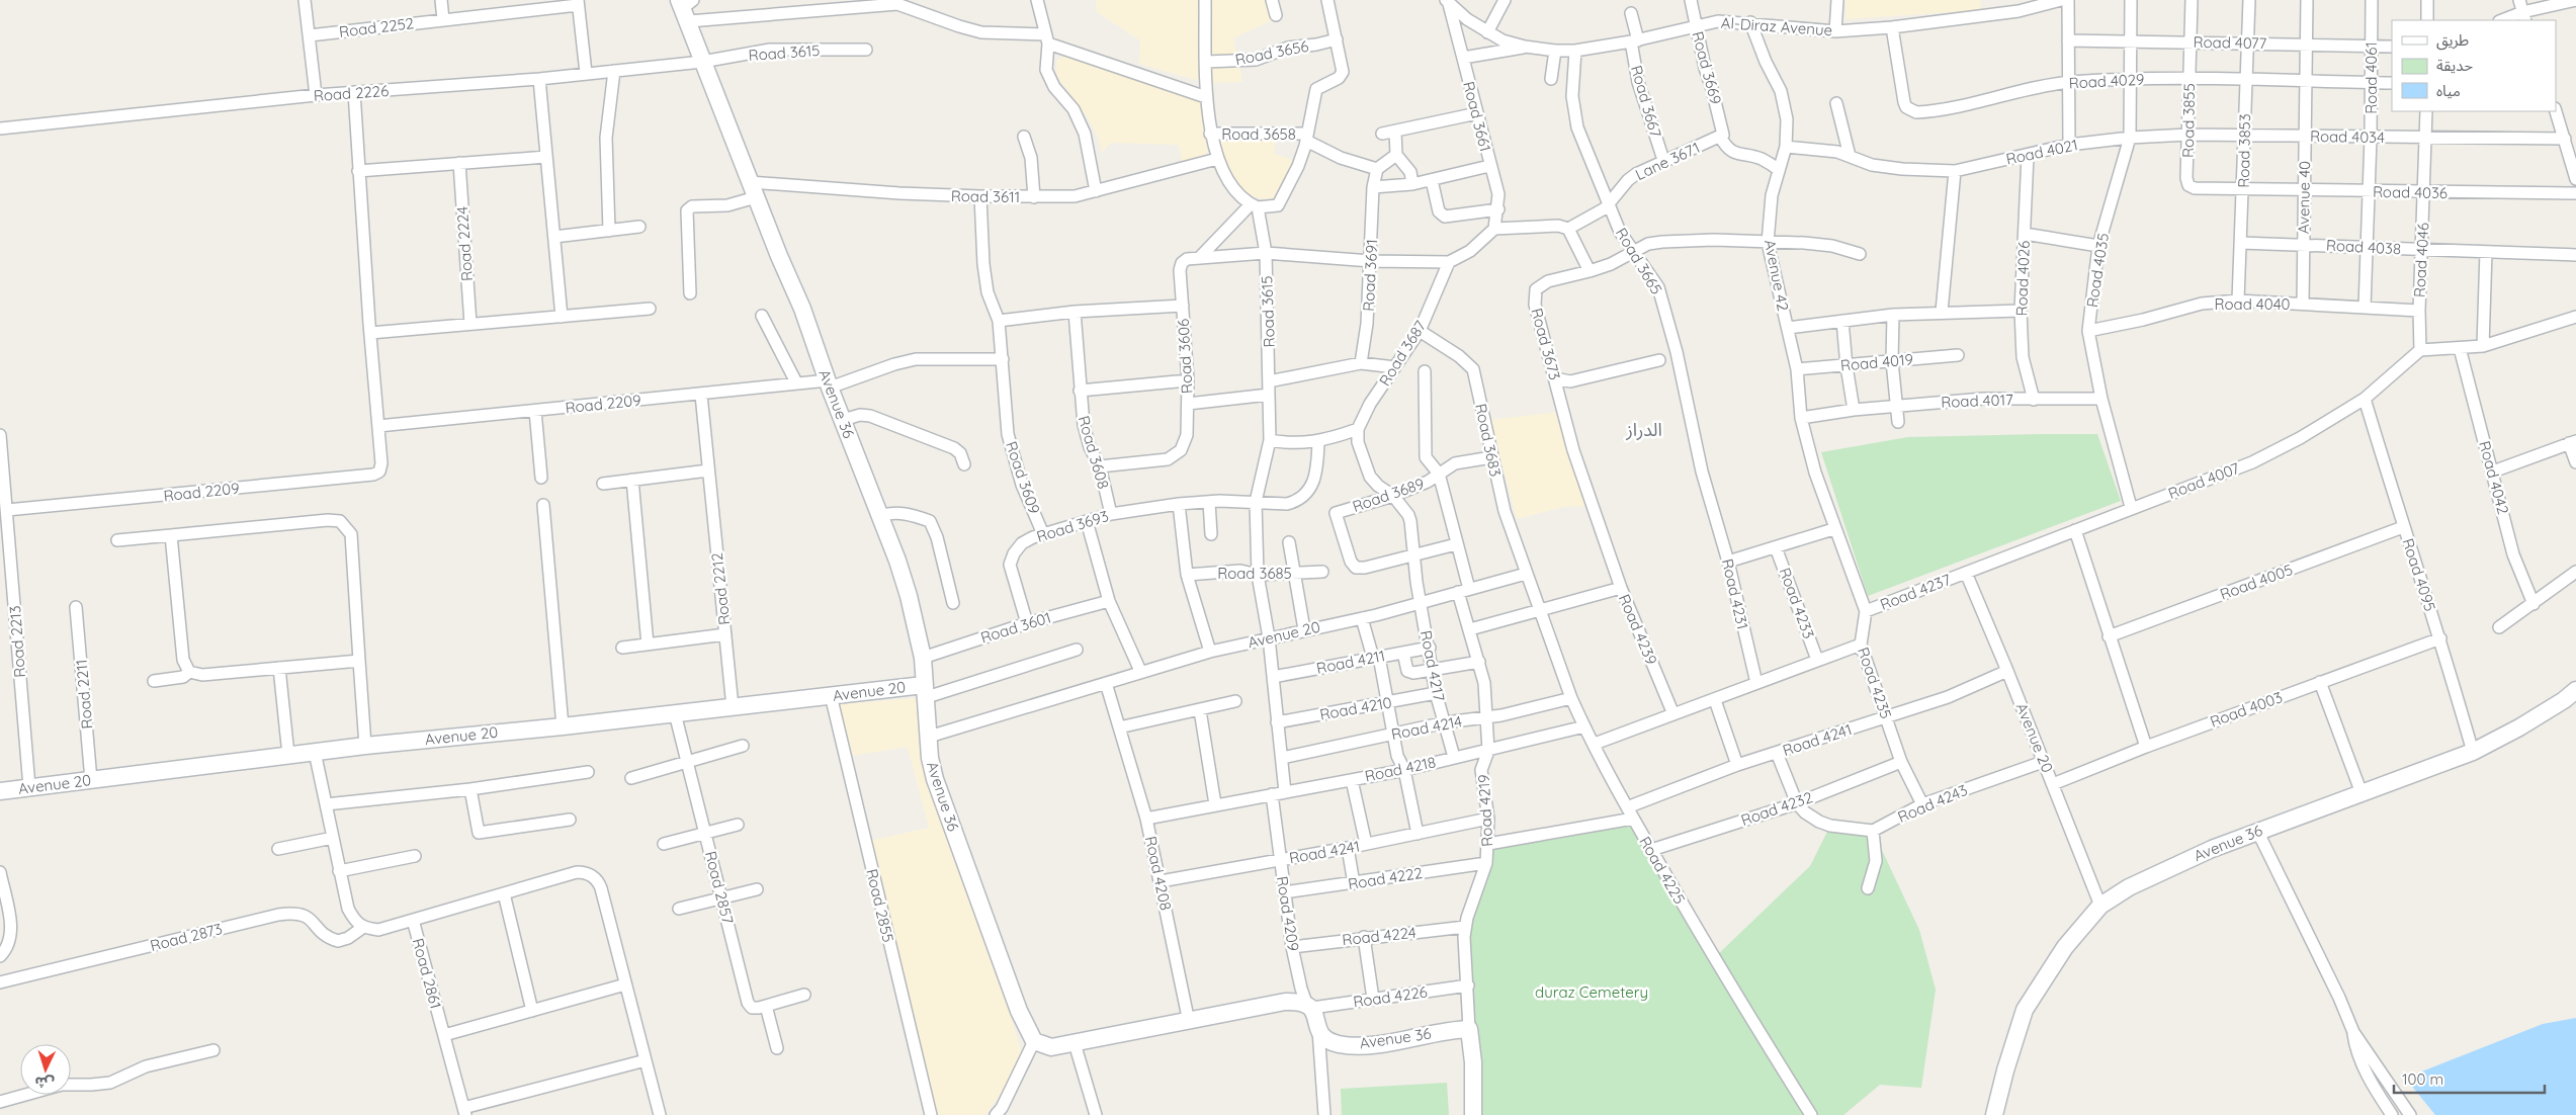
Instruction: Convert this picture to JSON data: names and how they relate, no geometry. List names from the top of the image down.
{
  "streets": {
    "street": [
      "Al-Diraz Avenue",
      "Road 2252",
      "Road 4077",
      "Road 3615",
      "Road 3656",
      "Road 3669",
      "Road 4061",
      "Road 4029",
      "Road 2226",
      "Road 3667",
      "Road 3661",
      "Road 3855",
      "Road 3658",
      "Road 4034",
      "Road 3853",
      "Road 4021",
      "Lane 3671",
      "Road 4036",
      "Road 3611",
      "Avenue 40",
      "Road 2224",
      "Road 4038",
      "Road 4046",
      "Road 3665",
      "Road 4035",
      "Road 3691",
      "Avenue 42",
      "Road 4026",
      "Road 4040",
      "Road 3673",
      "Road 3687",
      "Road 3606",
      "Road 4019",
      "Road 4017",
      "Road 2209",
      "Avenue 36",
      "Road 3683",
      "Road 3608",
      "Road 3609",
      "Road 4042",
      "Road 4007",
      "Road 3689",
      "Road 3693",
      "Road 3685",
      "Road 4095",
      "Road 4005",
      "Road 2212",
      "Road 4237",
      "Road 4231",
      "Road 4233",
      "Road 3601",
      "Road 4239",
      "Avenue 20",
      "Road 2213",
      "Road 4211",
      "Road 4217",
      "Road 4235",
      "Road 2211",
      "Road 4210",
      "Road 4003",
      "Road 4214",
      "Road 4241",
      "Road 4218",
      "Road 4243",
      "Road 4232",
      "Road 4219",
      "Road 4225",
      "Road 4208",
      "Road 4222",
      "Road 2857",
      "Road 2855",
      "Road 4209",
      "Road 4224",
      "Road 2873",
      "Road 2861",
      "Road 4226"
    ]
  },
  "crossings": [
    ["Al-Diraz Avenue", "Road 3669"],
    ["Al-Diraz Avenue", "Road 4029"],
    ["Al-Diraz Avenue", "Road 3667"],
    ["Al-Diraz Avenue", "Road 3661"],
    ["Al-Diraz Avenue", "Road 3665"],
    ["Al-Diraz Avenue", "Avenue 42"],
    ["Road 2252", "Road 2226"],
    ["Road 4077", "Road 4061"],
    ["Road 4077", "Road 3855"],
    ["Road 4077", "Road 3853"],
    ["Road 4077", "Avenue 40"],
    ["Road 4077", "Road 4035"],
    ["Road 3615", "Road 2226"],
    ["Road 3615", "Road 3658"],
    ["Road 3615", "Road 3606"],
    ["Road 3615", "Avenue 36"],
    ["Road 3615", "Road 3693"],
    ["Road 3615", "Road 3685"],
    ["Road 3615", "Avenue 20"],
    ["Road 3656", "Road 3658"],
    ["Road 3669", "Lane 3671"],
    ["Road 4061", "Road 4029"],
    ["Road 4061", "Road 4034"],
    ["Road 4061", "Road 4036"],
    ["Road 4061", "Road 4038"],
    ["Road 4061", "Road 4040"],
    ["Road 4029", "Road 3855"],
    ["Road 4029", "Road 3853"],
    ["Road 4029", "Avenue 40"],
    ["Road 4029", "Road 4035"],
    ["Road 2226", "Road 2209"],
    ["Road 2226", "Avenue 36"],
    ["Road 3667", "Lane 3671"],
    ["Road 3855", "Road 4034"],
    ["Road 3855", "Road 3853"],
    ["Road 3855", "Road 4036"],
    ["Road 4034", "Road 3853"],
    ["Road 4034", "Road 4021"],
    ["Road 4034", "Avenue 40"],
    ["Road 4034", "Road 4046"],
    ["Road 4034", "Road 4035"],
    ["Road 3853", "Road 4036"],
    ["Road 3853", "Road 4038"],
    ["Road 3853", "Road 4040"],
    ["Road 4021", "Road 4035"],
    ["Road 4021", "Avenue 42"],
    ["Road 4021", "Road 4026"],
    ["Lane 3671", "Road 3665"],
    ["Road 4036", "Avenue 40"],
    ["Road 4036", "Road 4046"],
    ["Road 3611", "Avenue 36"],
    ["Road 3611", "Road 3609"],
    ["Avenue 40", "Road 4038"],
    ["Avenue 40", "Road 4040"],
    ["Road 4038", "Road 4046"],
    ["Road 4046", "Road 4040"],
    ["Road 4046", "Road 4007"],
    ["Road 3665", "Road 3673"],
    ["Road 3665", "Road 4231"],
    ["Road 4035", "Road 4040"],
    ["Road 4035", "Road 4017"],
    ["Road 4035", "Road 4007"],
    ["Road 3691", "Road 3606"],
    ["Avenue 42", "Road 3673"],
    ["Avenue 42", "Road 4019"],
    ["Avenue 42", "Road 4017"],
    ["Avenue 42", "Road 4233"],
    ["Road 4026", "Road 4017"],
    ["Road 3673", "Road 4239"],
    ["Road 3687", "Road 3606"],
    ["Road 3687", "Road 3683"],
    ["Road 3606", "Road 3608"],
    ["Road 2209", "Avenue 36"],
    ["Road 2209", "Road 2212"],
    ["Road 2209", "Road 2213"],
    ["Avenue 36", "Road 4095"],
    ["Avenue 36", "Road 3601"],
    ["Avenue 36", "Avenue 20"],
    ["Avenue 36", "Road 4219"],
    ["Road 3683", "Road 3689"],
    ["Road 3683", "Avenue 20"],
    ["Road 3683", "Road 4225"],
    ["Road 3608", "Road 3693"],
    ["Road 3609", "Road 3693"],
    ["Road 4007", "Road 4095"],
    ["Road 4007", "Road 4237"],
    ["Road 4007", "Avenue 20"],
    ["Road 3693", "Road 3601"],
    ["Road 4095", "Road 4005"],
    ["Road 4095", "Road 4003"],
    ["Road 2212", "Avenue 20"],
    ["Road 4237", "Avenue 20"],
    ["Road 4237", "Road 4235"],
    ["Road 4231", "Road 4233"],
    ["Avenue 20", "Road 2213"],
    ["Avenue 20", "Road 4217"],
    ["Avenue 20", "Road 2211"],
    ["Avenue 20", "Road 4003"],
    ["Avenue 20", "Road 4241"],
    ["Avenue 20", "Road 4243"],
    ["Avenue 20", "Road 4219"],
    ["Avenue 20", "Road 4225"],
    ["Avenue 20", "Road 4208"],
    ["Avenue 20", "Road 2857"],
    ["Avenue 20", "Road 2855"],
    ["Road 4211", "Road 4217"],
    ["Road 4217", "Road 4210"],
    ["Road 4217", "Road 4214"],
    ["Road 4217", "Road 4218"],
    ["Road 4235", "Road 4241"],
    ["Road 4235", "Road 4243"],
    ["Road 4235", "Road 4232"],
    ["Road 4214", "Road 4219"],
    ["Road 4214", "Road 4225"],
    ["Road 4241", "Road 4219"],
    ["Road 4241", "Road 4225"],
    ["Road 4241", "Road 4208"],
    ["Road 4241", "Road 4209"],
    ["Road 4218", "Road 4219"],
    ["Road 4218", "Road 4225"],
    ["Road 4218", "Road 4208"],
    ["Road 4218", "Road 4209"],
    ["Road 4232", "Road 4225"],
    ["Road 4219", "Road 4222"],
    ["Road 4219", "Road 4224"],
    ["Road 4219", "Road 4226"],
    ["Road 4222", "Road 4209"],
    ["Road 4209", "Road 4224"],
    ["Road 4209", "Road 4226"],
    ["Road 2873", "Road 2861"]
  ],
  "districts": ["الدراز"],
  "parks": ["duraz Cemetery"],
  "legend": ["طريق", "حديقة", "مياه"],
  "scale_bar": "100 m",
  "north": "bottom"
}
